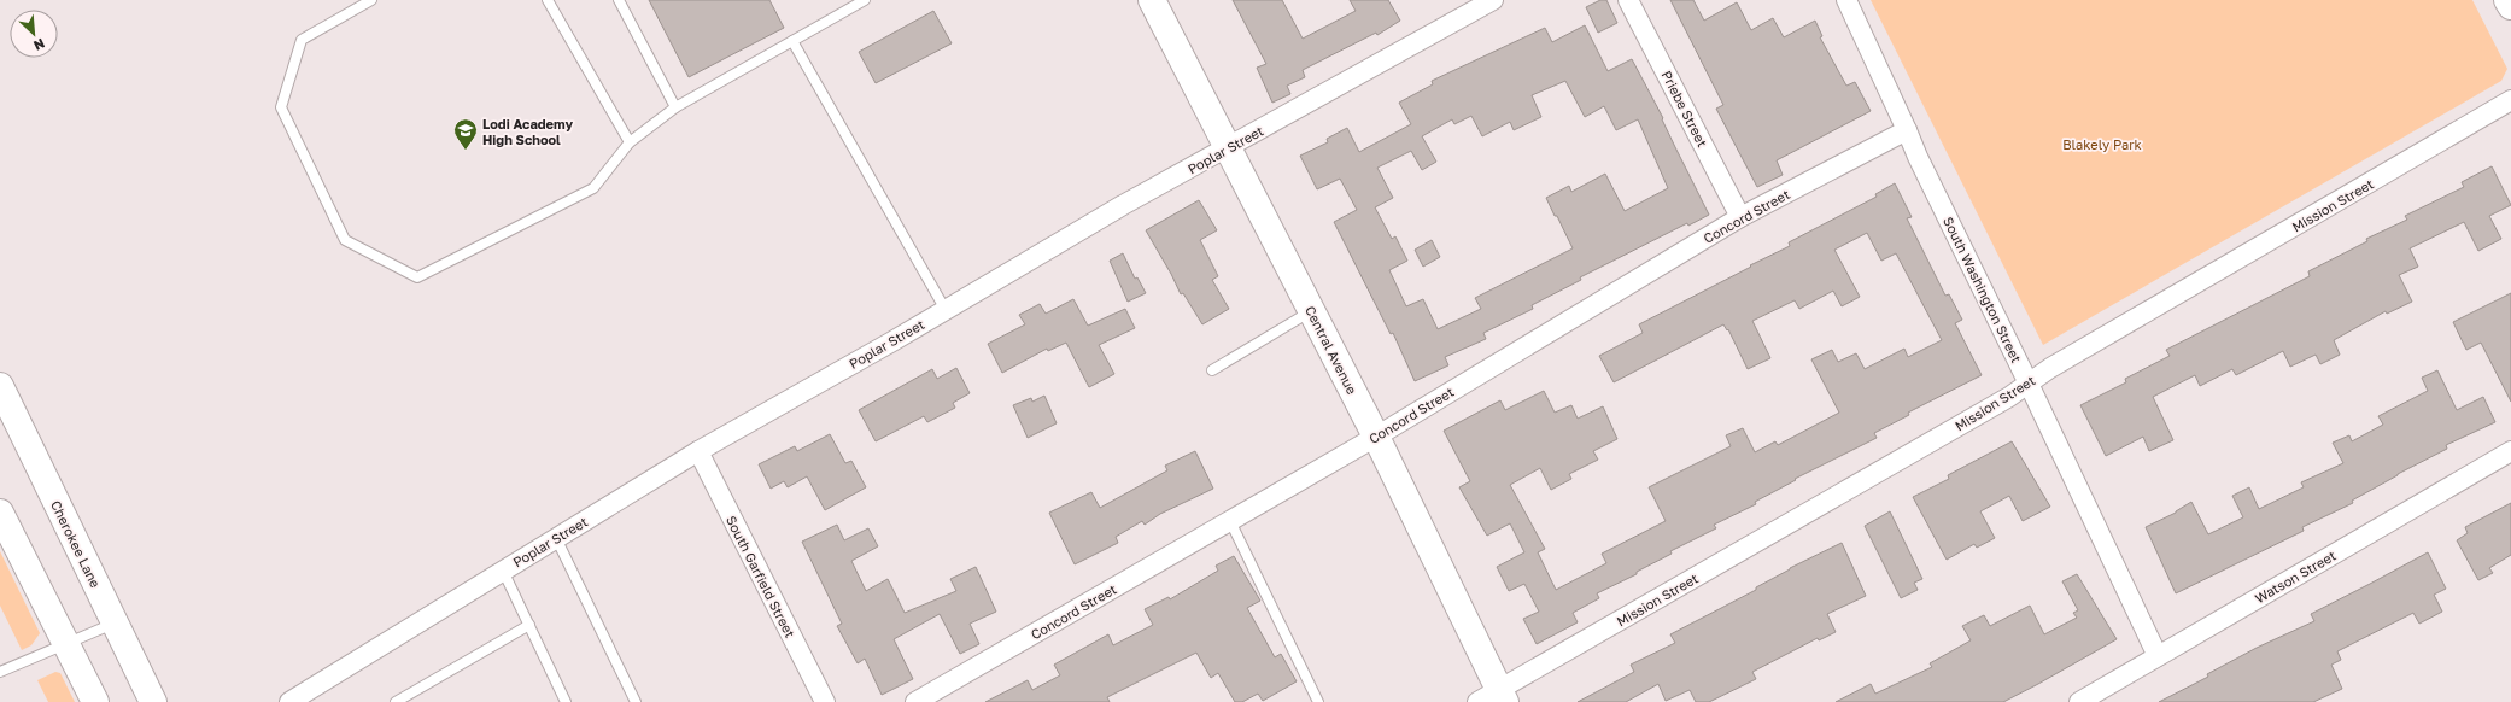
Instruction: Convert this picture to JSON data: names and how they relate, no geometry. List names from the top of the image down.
{
  "streets": {
    "street": [
      "Priebe Street",
      "Poplar Street",
      "Mission Street",
      "Concord Street",
      "South Washington Street",
      "Central Avenue",
      "Cherokee Lane",
      "South Garfield Street",
      "Watson Street"
    ]
  },
  "crossings": [
    ["Priebe Street", "Concord Street"],
    ["Poplar Street", "Central Avenue"],
    ["Poplar Street", "South Garfield Street"],
    ["Mission Street", "South Washington Street"],
    ["Mission Street", "Central Avenue"],
    ["Concord Street", "South Washington Street"],
    ["Concord Street", "Central Avenue"],
    ["South Washington Street", "Watson Street"]
  ],
  "parks": ["Blakely Park"],
  "places": {
    "school or university": ["Lodi Academy High School"]
  },
  "north": "bottom right"
}
